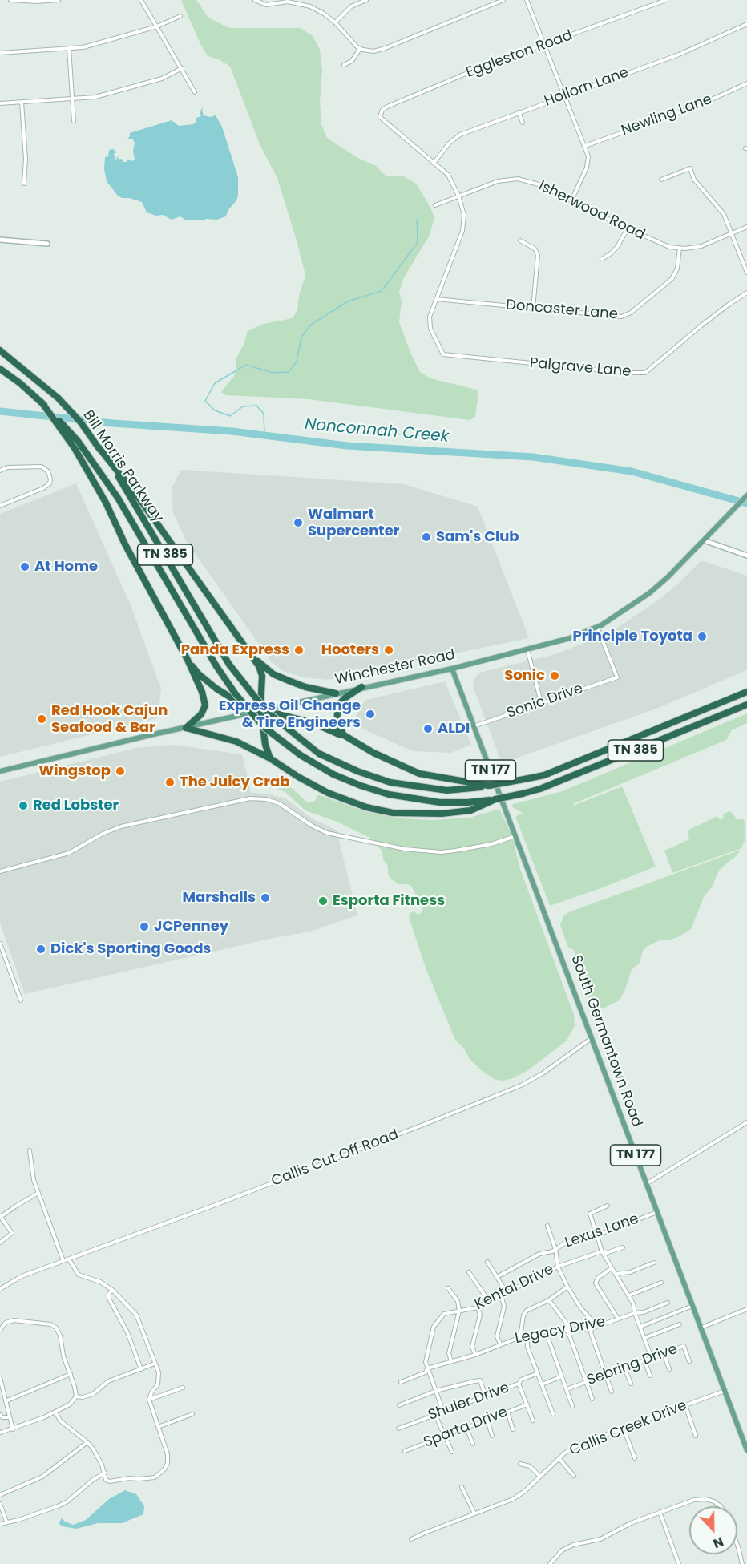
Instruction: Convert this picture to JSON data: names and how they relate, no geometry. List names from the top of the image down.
{
  "streets": {
    "highway": ["Bill Morris Parkway", "TN 385"],
    "main road": ["Winchester Road", "TN 177", "South Germantown Road"],
    "street": [
      "Eggleston Road",
      "Hollorn Lane",
      "Newling Lane",
      "Isherwood Road",
      "Doncaster Lane",
      "Palgrave Lane",
      "Sonic Drive",
      "Callis Cut Off Road",
      "Lexus Lane",
      "Kental Drive",
      "Legacy Drive",
      "Sebring Drive",
      "Shuler Drive",
      "Sparta Drive",
      "Callis Creek Drive"
    ]
  },
  "crossings": [
    ["Eggleston Road", "Hollorn Lane"],
    ["Isherwood Road", "Doncaster Lane"],
    ["Doncaster Lane", "Palgrave Lane"],
    ["Winchester Road", "Sonic Drive"],
    ["Winchester Road", "South Germantown Road"],
    ["Sonic Drive", "South Germantown Road"],
    ["South Germantown Road", "Callis Cut Off Road"],
    ["South Germantown Road", "Lexus Lane"],
    ["South Germantown Road", "Callis Creek Drive"],
    ["Kental Drive", "Legacy Drive"],
    ["Kental Drive", "Shuler Drive"]
  ],
  "water": ["Nonconnah Creek"],
  "places": [
    "Walmart Supercenter",
    "Sam's Club",
    "At Home",
    "Principle Toyota",
    "Panda Express",
    "Hooters",
    "Sonic",
    "Express Oil Change & Tire Engineers",
    "Red Hook Cajun Seafood & Bar",
    "ALDI",
    "Wingstop",
    "The Juicy Crab",
    "Red Lobster",
    "Marshalls",
    "Esporta Fitness",
    "JCPenney",
    "Dick's Sporting Goods"
  ],
  "north": "bottom"
}
